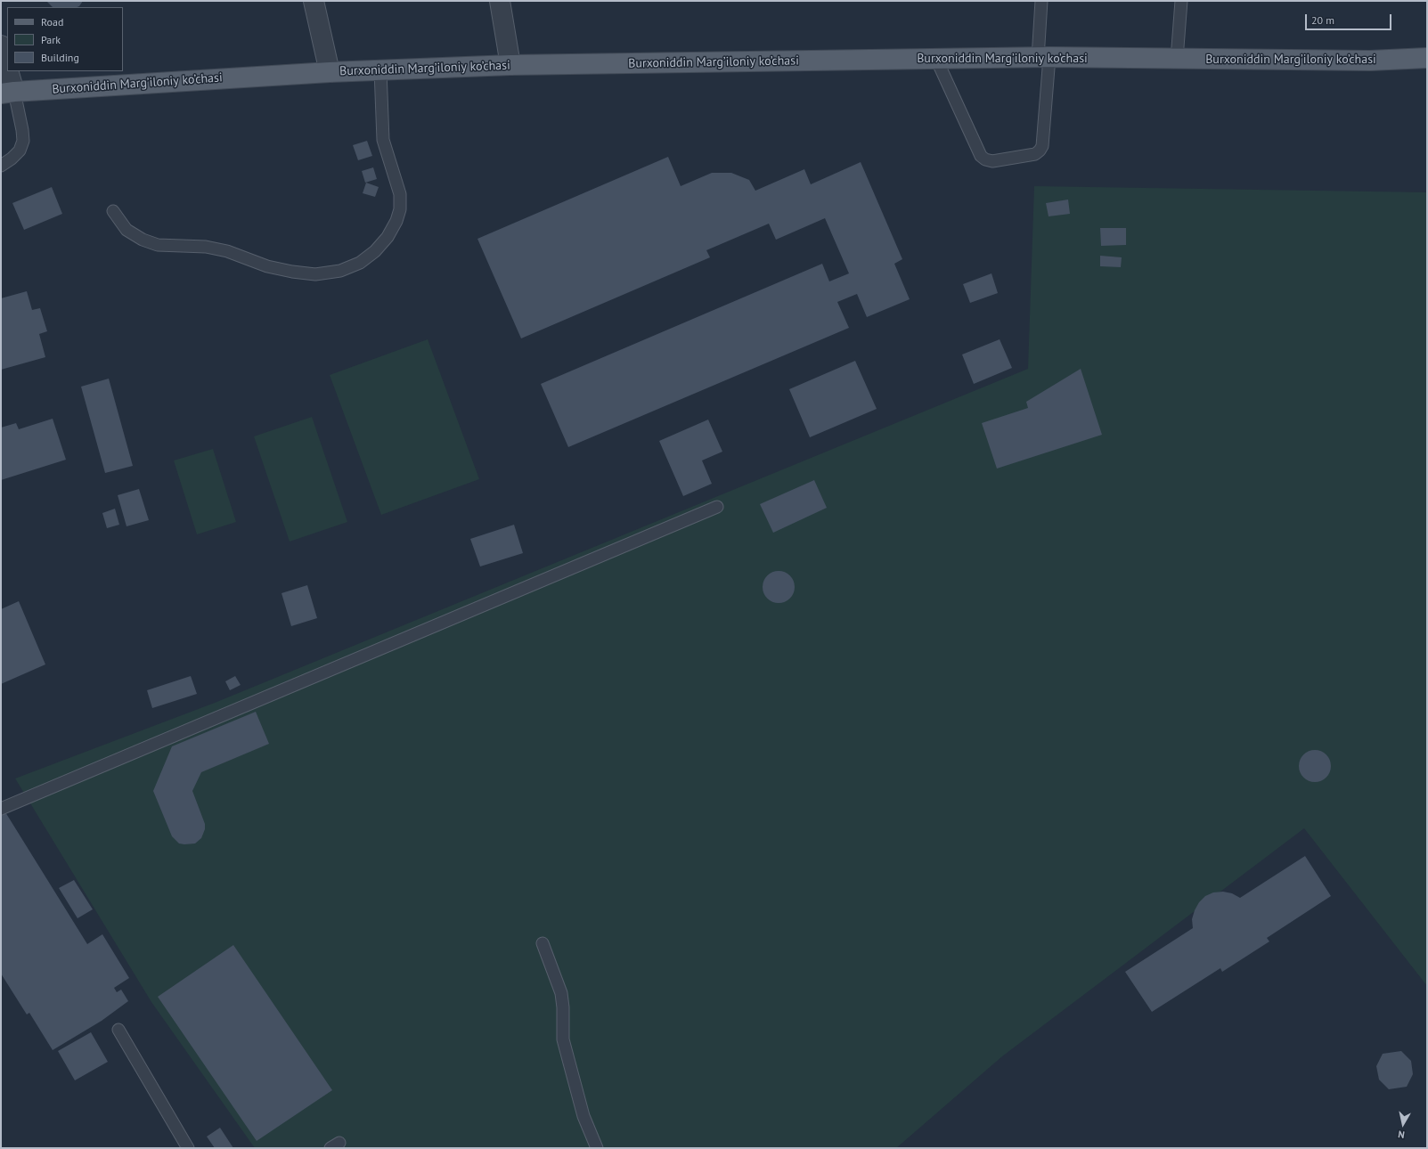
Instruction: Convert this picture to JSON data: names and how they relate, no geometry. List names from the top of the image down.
{
  "streets": {
    "main road": ["Burxoniddin Marg’iloniy ko’chasi"]
  },
  "legend": ["Road", "Park", "Building"],
  "scale_bar": "20 m",
  "north": "bottom"
}
